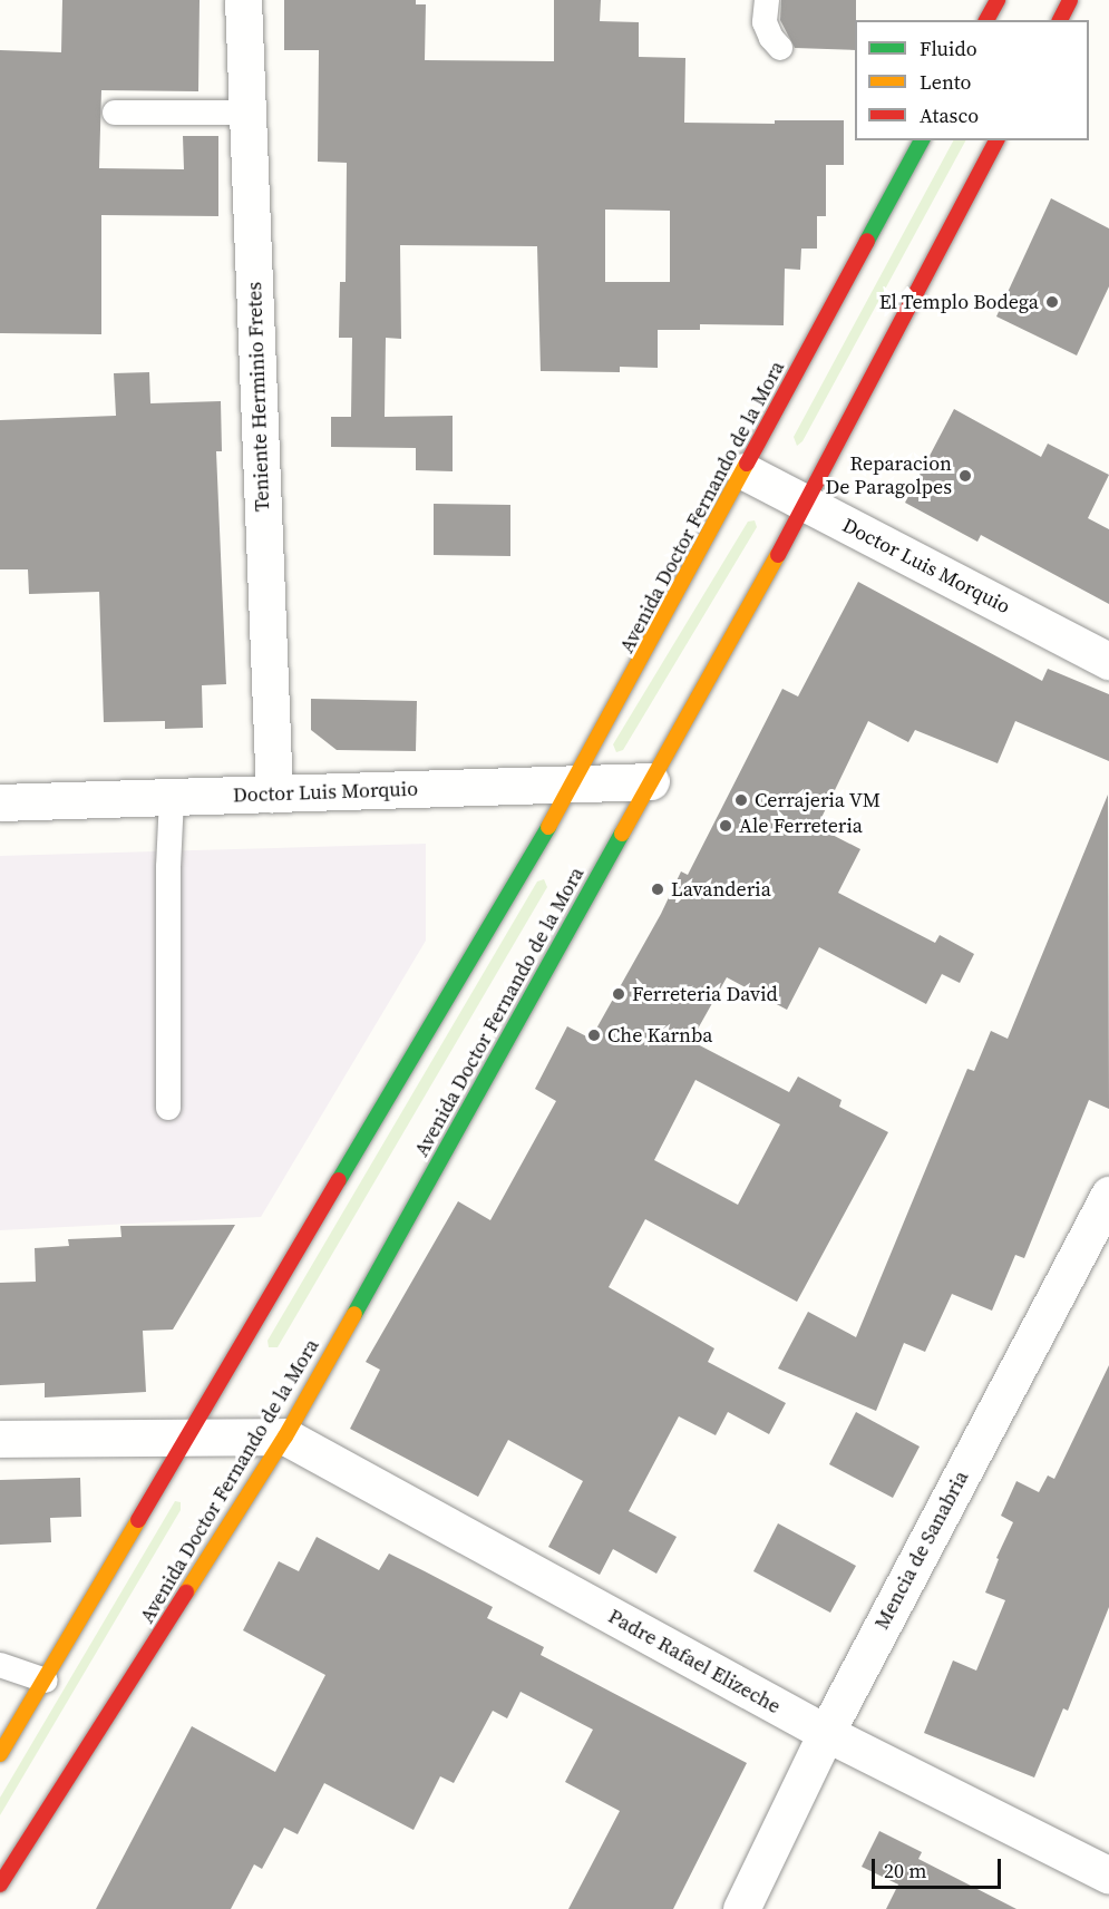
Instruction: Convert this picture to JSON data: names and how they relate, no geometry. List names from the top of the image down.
{
  "streets": {
    "highway": ["Avenida Doctor Fernando de la Mora"],
    "street": [
      "Teniente Herminio Fretes",
      "Doctor Luis Morquio",
      "Mencia de Sanabria",
      "Padre Rafael Elizeche"
    ]
  },
  "crossings": [
    ["Teniente Herminio Fretes", "Doctor Luis Morquio"],
    ["Avenida Doctor Fernando de la Mora", "Doctor Luis Morquio"],
    ["Avenida Doctor Fernando de la Mora", "Padre Rafael Elizeche"],
    ["Mencia de Sanabria", "Padre Rafael Elizeche"]
  ],
  "places": [
    "El Templo Bodega",
    "Reparacion De Paragolpes",
    "Cerrajeria VM",
    "Ale Ferreteria",
    "Lavanderia",
    "Ferreteria David",
    "Che Karnba"
  ],
  "legend": ["Fluido", "Lento", "Atasco"],
  "scale_bar": "20 m"
}
